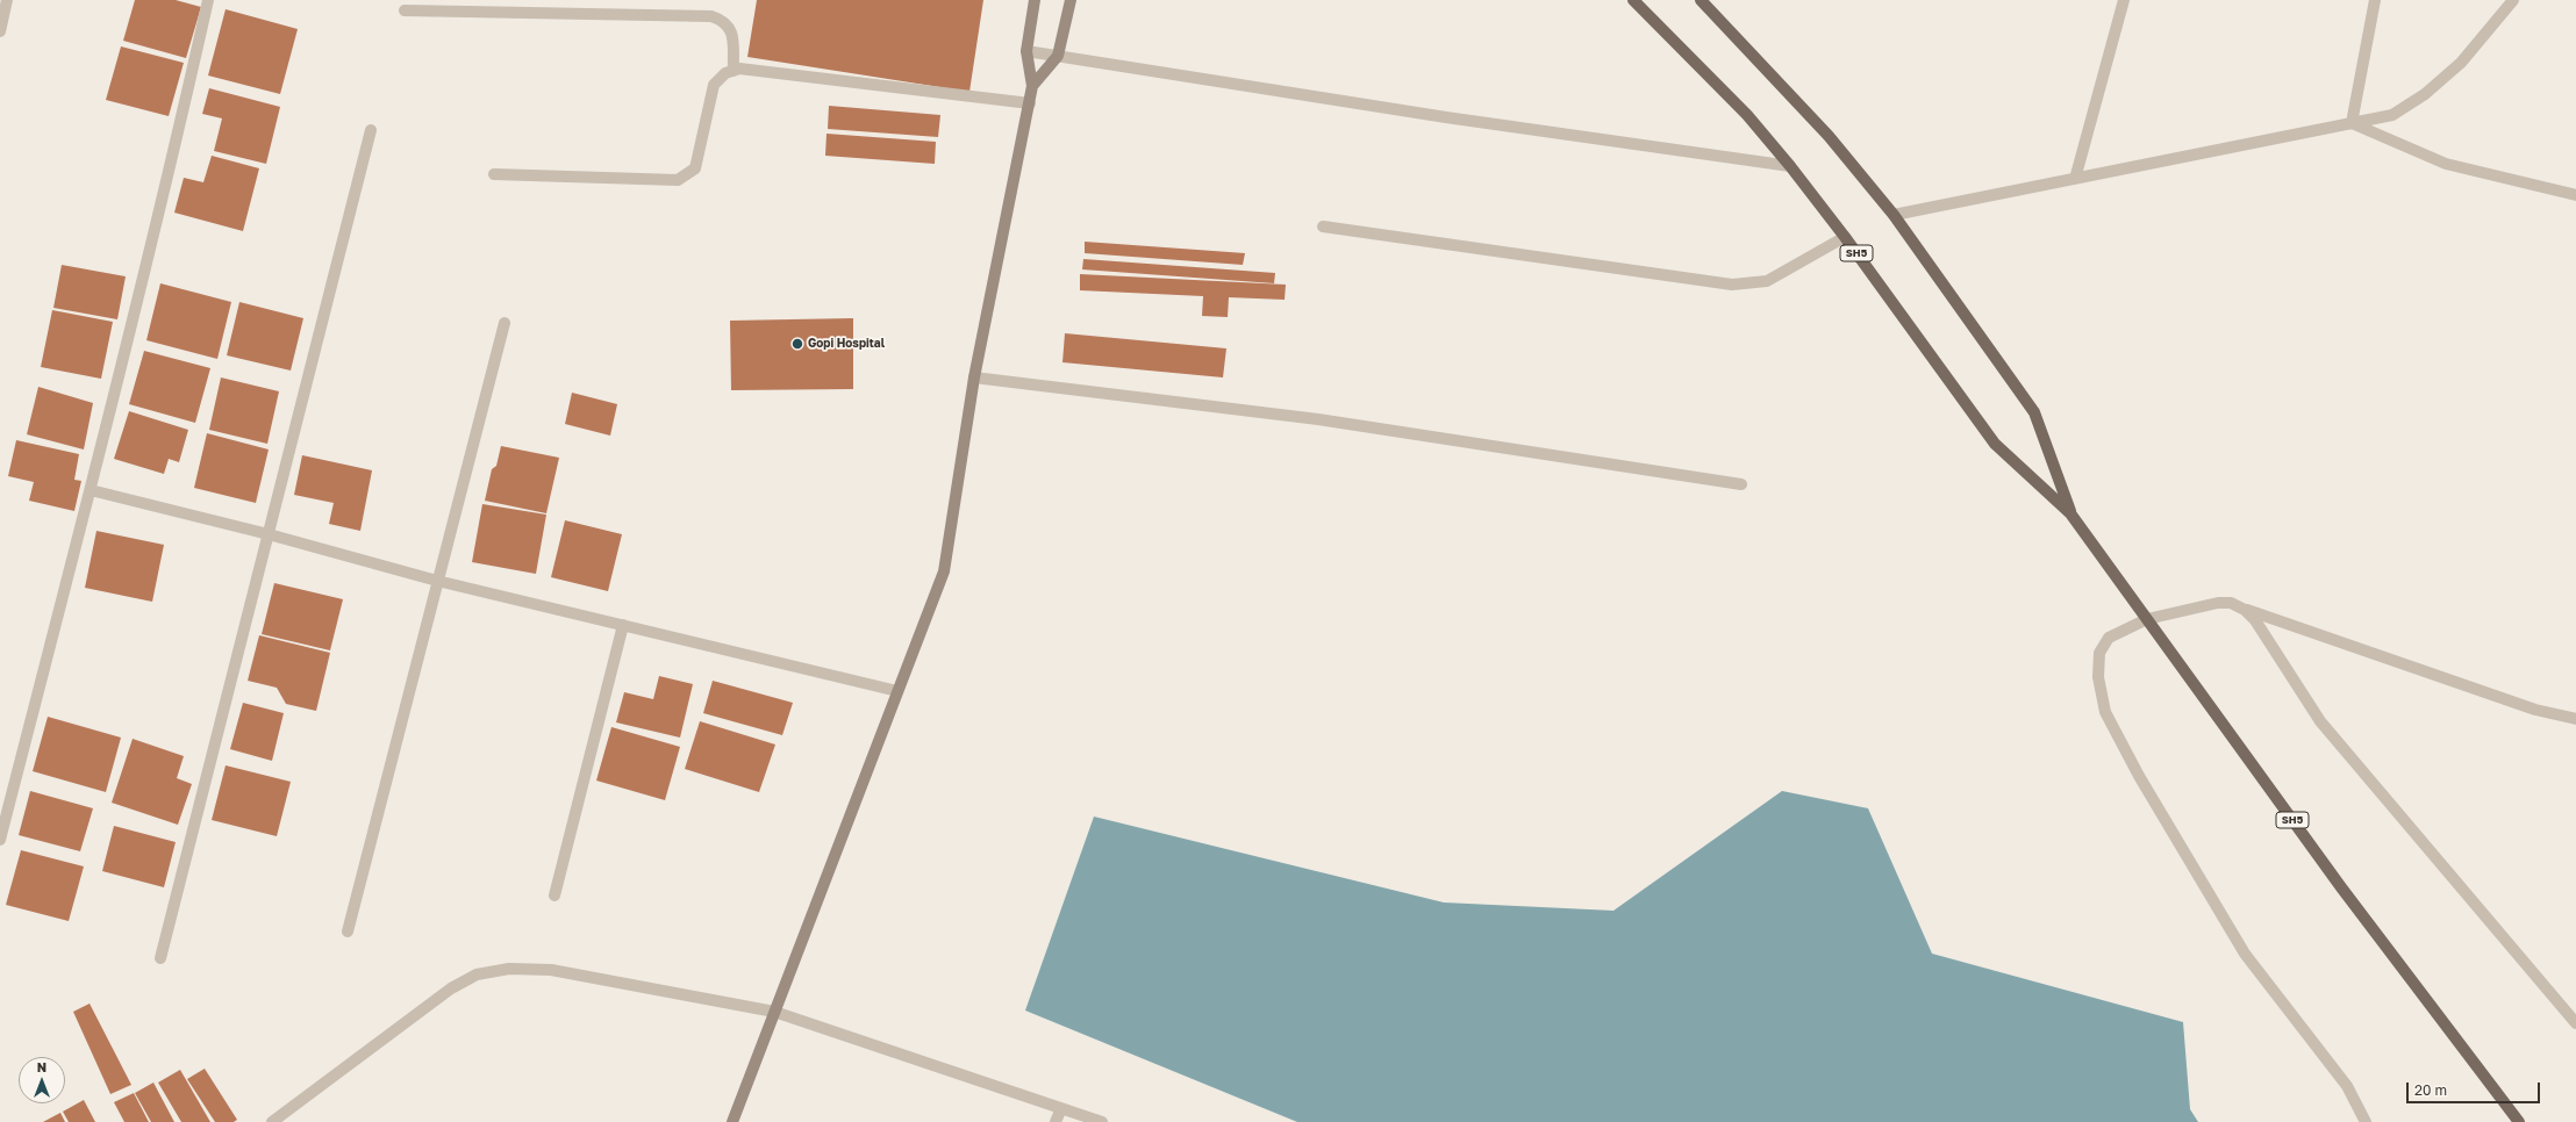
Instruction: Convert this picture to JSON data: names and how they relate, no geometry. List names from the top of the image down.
{
  "streets": {
    "main road": ["SH5"]
  },
  "places": ["Gopi Hospital"],
  "scale_bar": "20 m",
  "north": "top"
}
